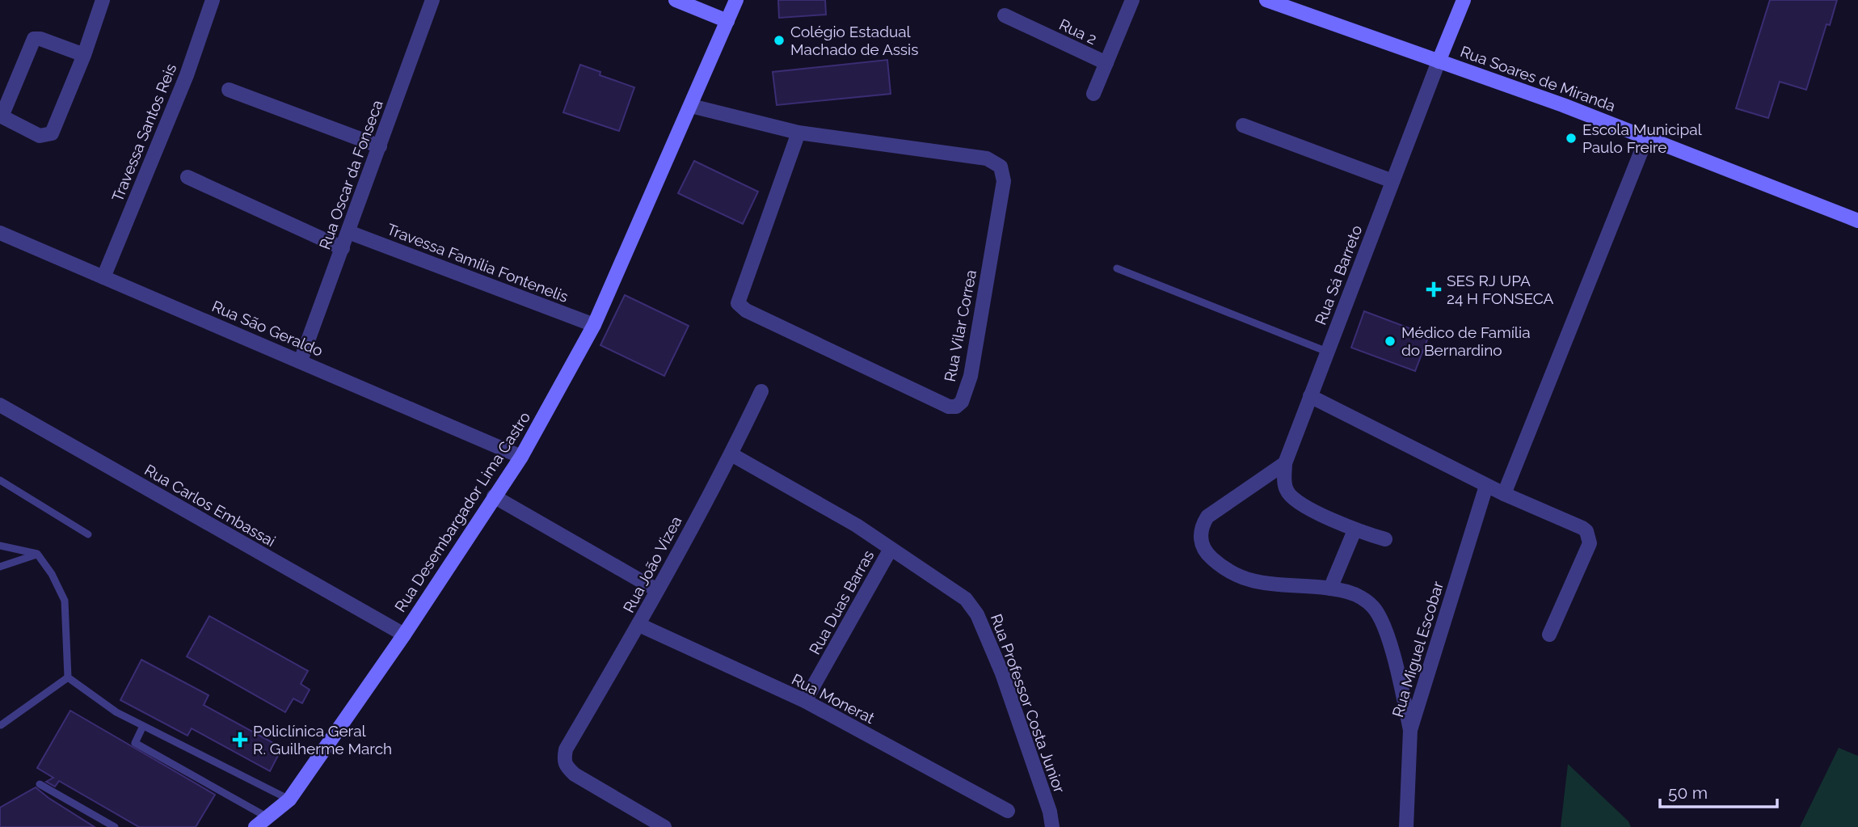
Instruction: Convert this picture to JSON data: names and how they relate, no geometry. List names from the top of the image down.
{
  "streets": {
    "main road": ["Rua Soares de Miranda", "Rua Sá Barreto", "Rua Desembargador Lima Castro"],
    "street": [
      "Rua 2",
      "Travessa Santos Reis",
      "Rua Oscar da Fonseca",
      "Travessa Família Fontenelis",
      "Rua Vilar Correa",
      "Rua São Geraldo",
      "Rua Carlos Embassai",
      "Rua João Vizea",
      "Rua Duas Barras",
      "Rua Miguel Escobar",
      "Rua Monerat",
      "Rua Professor Costa Junior"
    ]
  },
  "crossings": [
    ["Rua Soares de Miranda", "Rua Sá Barreto"],
    ["Travessa Santos Reis", "Rua São Geraldo"],
    ["Rua Oscar da Fonseca", "Travessa Família Fontenelis"],
    ["Rua Oscar da Fonseca", "Rua São Geraldo"],
    ["Travessa Família Fontenelis", "Rua Desembargador Lima Castro"],
    ["Rua Vilar Correa", "Rua Desembargador Lima Castro"],
    ["Rua São Geraldo", "Rua Desembargador Lima Castro"],
    ["Rua Carlos Embassai", "Rua Desembargador Lima Castro"],
    ["Rua João Vizea", "Rua Monerat"],
    ["Rua João Vizea", "Rua Professor Costa Junior"],
    ["Rua Duas Barras", "Rua Monerat"],
    ["Rua Duas Barras", "Rua Professor Costa Junior"]
  ],
  "places": {
    "other": ["Colégio Estadual Machado de Assis", "Escola Municipal Paulo Freire", "Médico de Família do Bernardino"],
    "health": ["SES RJ UPA 24 H FONSECA", "Policlínica Geral R. Guilherme March"]
  },
  "scale_bar": "50 m"
}
